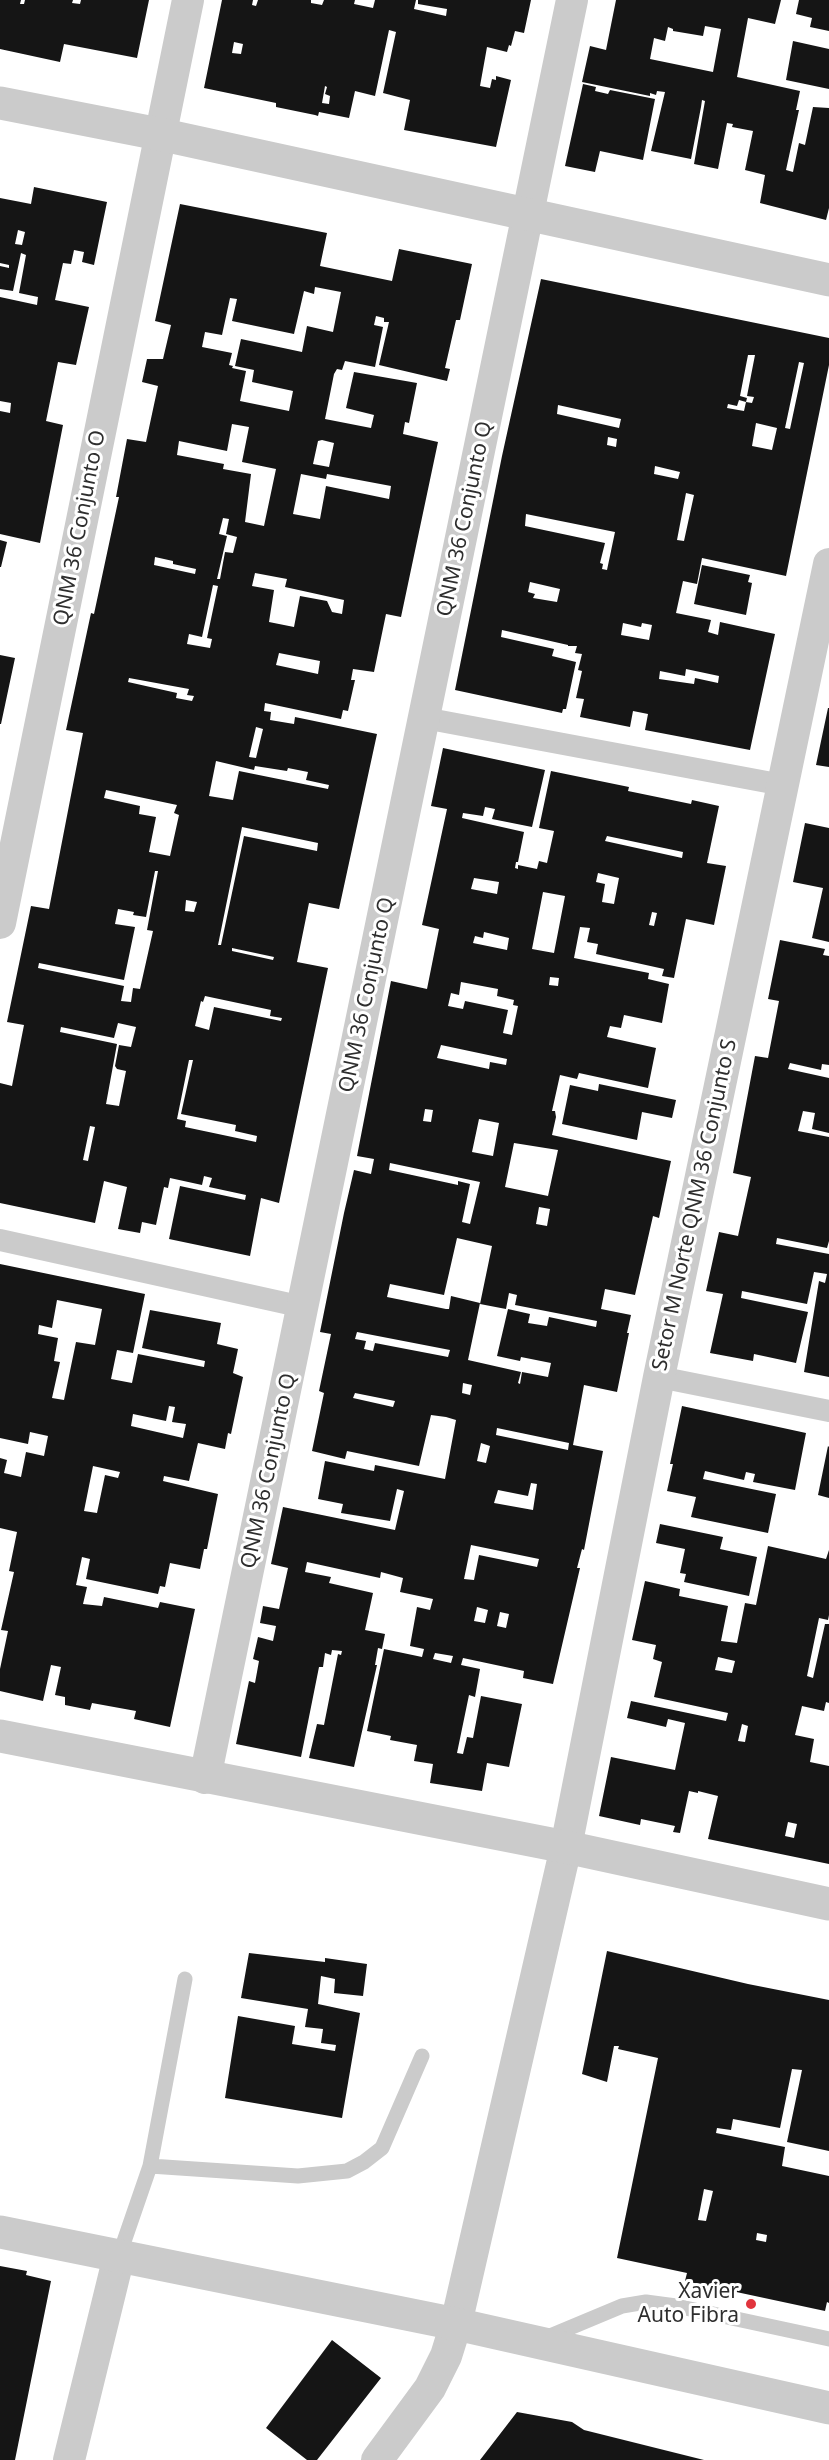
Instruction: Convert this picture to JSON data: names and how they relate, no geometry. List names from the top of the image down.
{
  "streets": {
    "street": ["QNM 36 Conjunto Q", "QNM 36 Conjunto O", "Setor M Norte QNM 36 Conjunto S"]
  },
  "places": ["Xavier Auto Fibra"]
}
